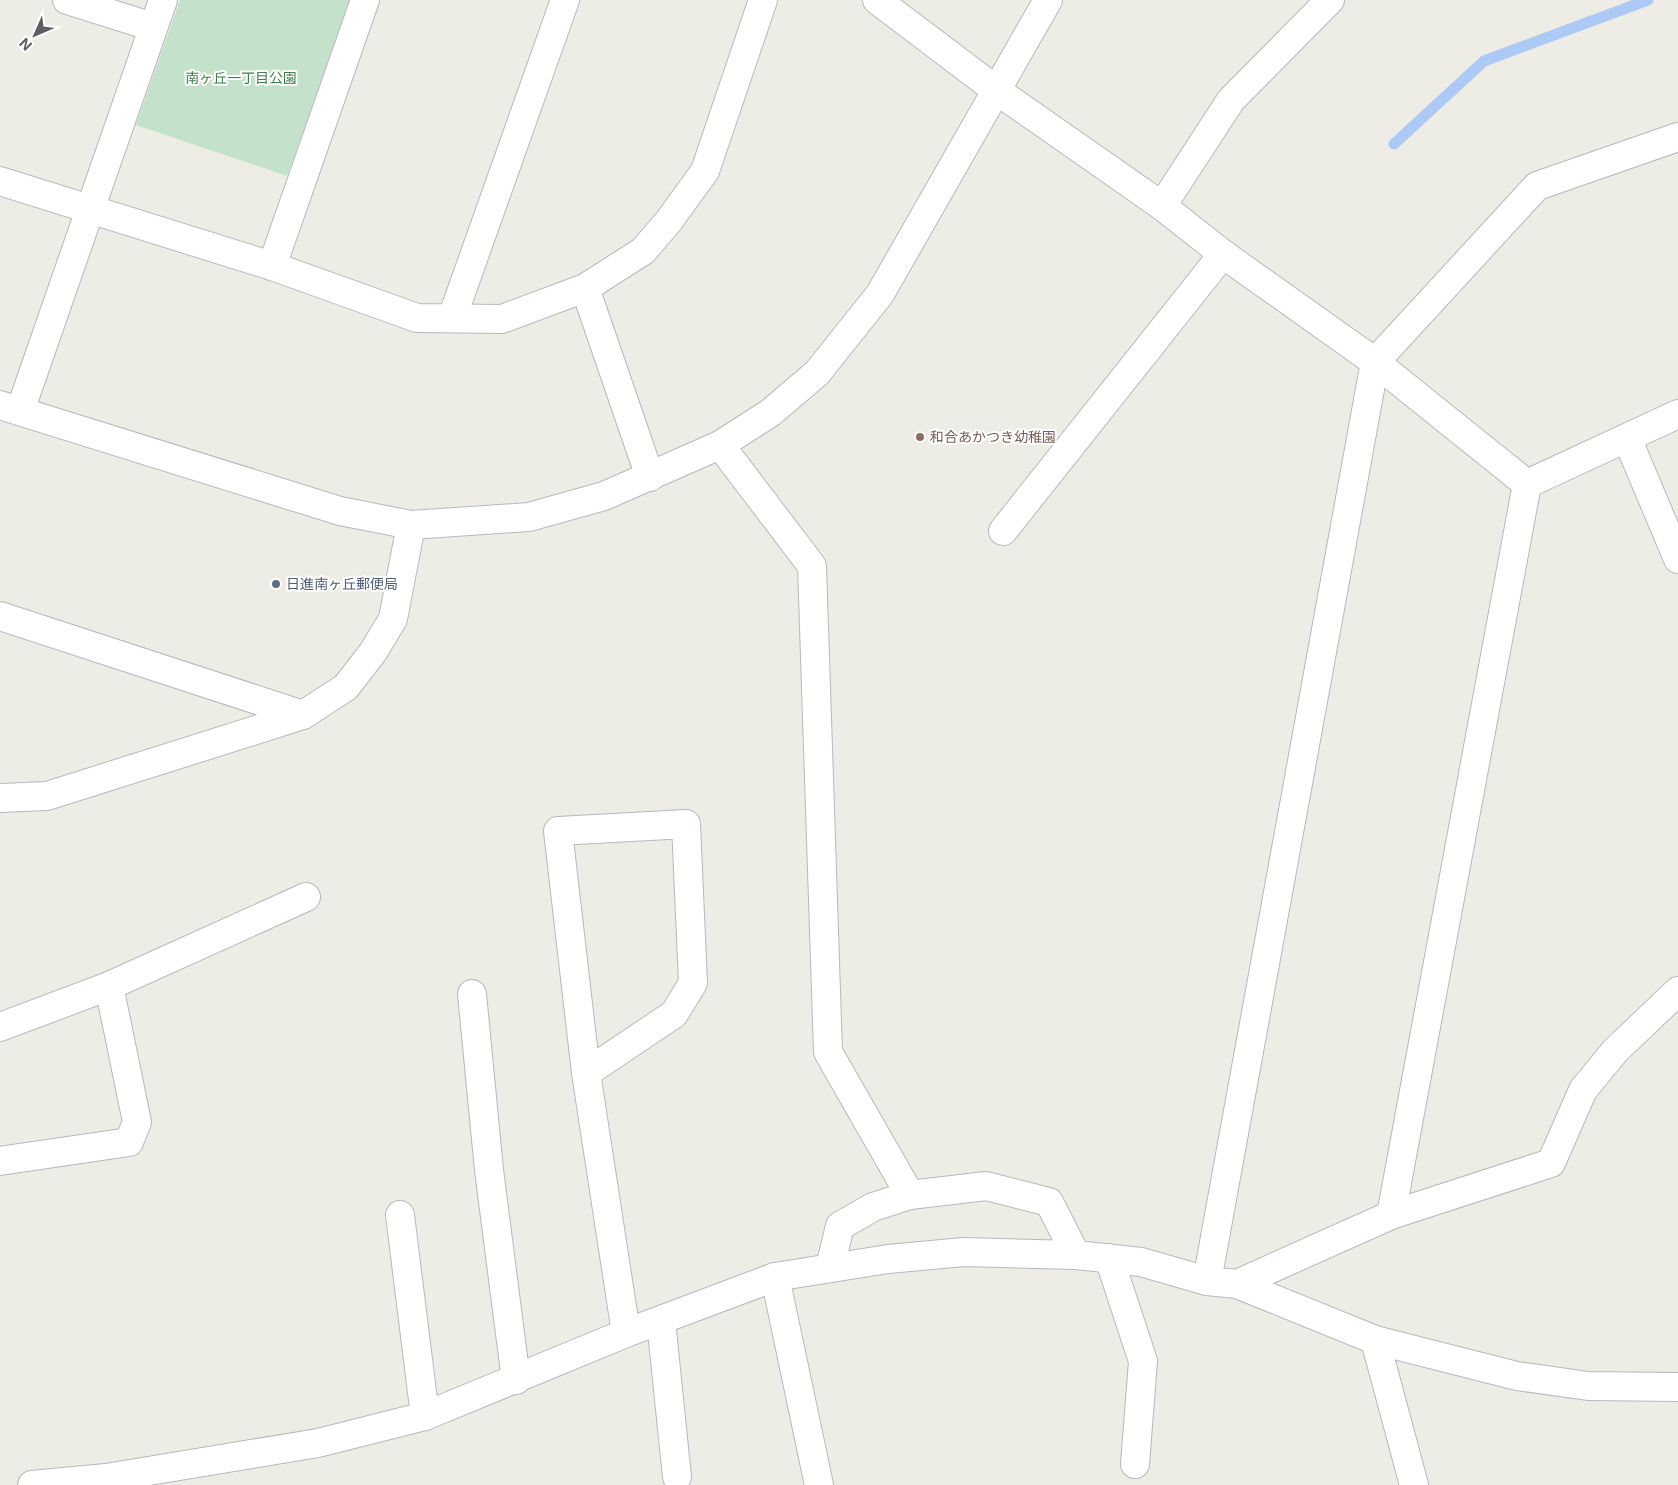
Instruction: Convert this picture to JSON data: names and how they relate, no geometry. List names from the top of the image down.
{
  "parks": ["南ヶ丘一丁目公園"],
  "places": ["和合あかつき幼稚園", "日進南ヶ丘郵便局"],
  "north": "bottom left"
}
